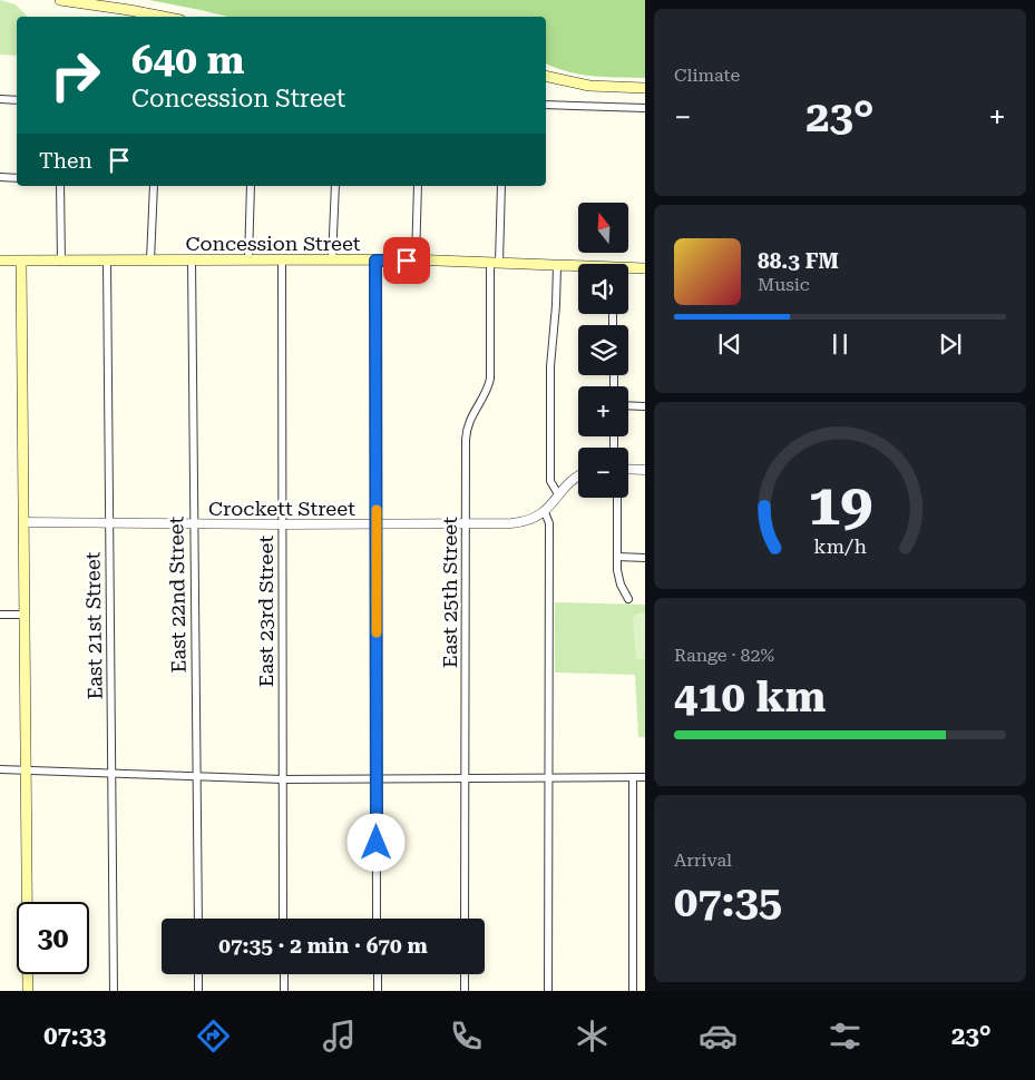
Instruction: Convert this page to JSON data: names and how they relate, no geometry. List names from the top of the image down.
{
  "streets": {
    "main road": ["Concession Street"],
    "street": [
      "Crockett Street",
      "East 25th Street",
      "East 22nd Street",
      "East 23rd Street",
      "East 21st Street"
    ]
  },
  "crossings": [
    ["Concession Street", "East 25th Street"],
    ["Concession Street", "East 22nd Street"],
    ["Concession Street", "East 23rd Street"],
    ["Concession Street", "East 21st Street"],
    ["Crockett Street", "East 25th Street"],
    ["Crockett Street", "East 22nd Street"],
    ["Crockett Street", "East 23rd Street"],
    ["Crockett Street", "East 21st Street"]
  ],
  "north": "top",
  "page": {
    "tile": [
      "Climate",
      ["Range · 82%", "410 km"],
      ["Arrival", "07:35"]
    ],
    "turn": ["640 m", "Concession Street"],
    "heat": ["−", "23°", "+"],
    "then": "Then",
    "map_buttons": ["+", "−"],
    "song": ["88.3 FM", "Music"],
    "limit": "30",
    "trip": "07:35 · 2 min · 670 m",
    "tabs": ["07:33", "23°"],
    "gauge": ["19", "km/h"]
  }
}
